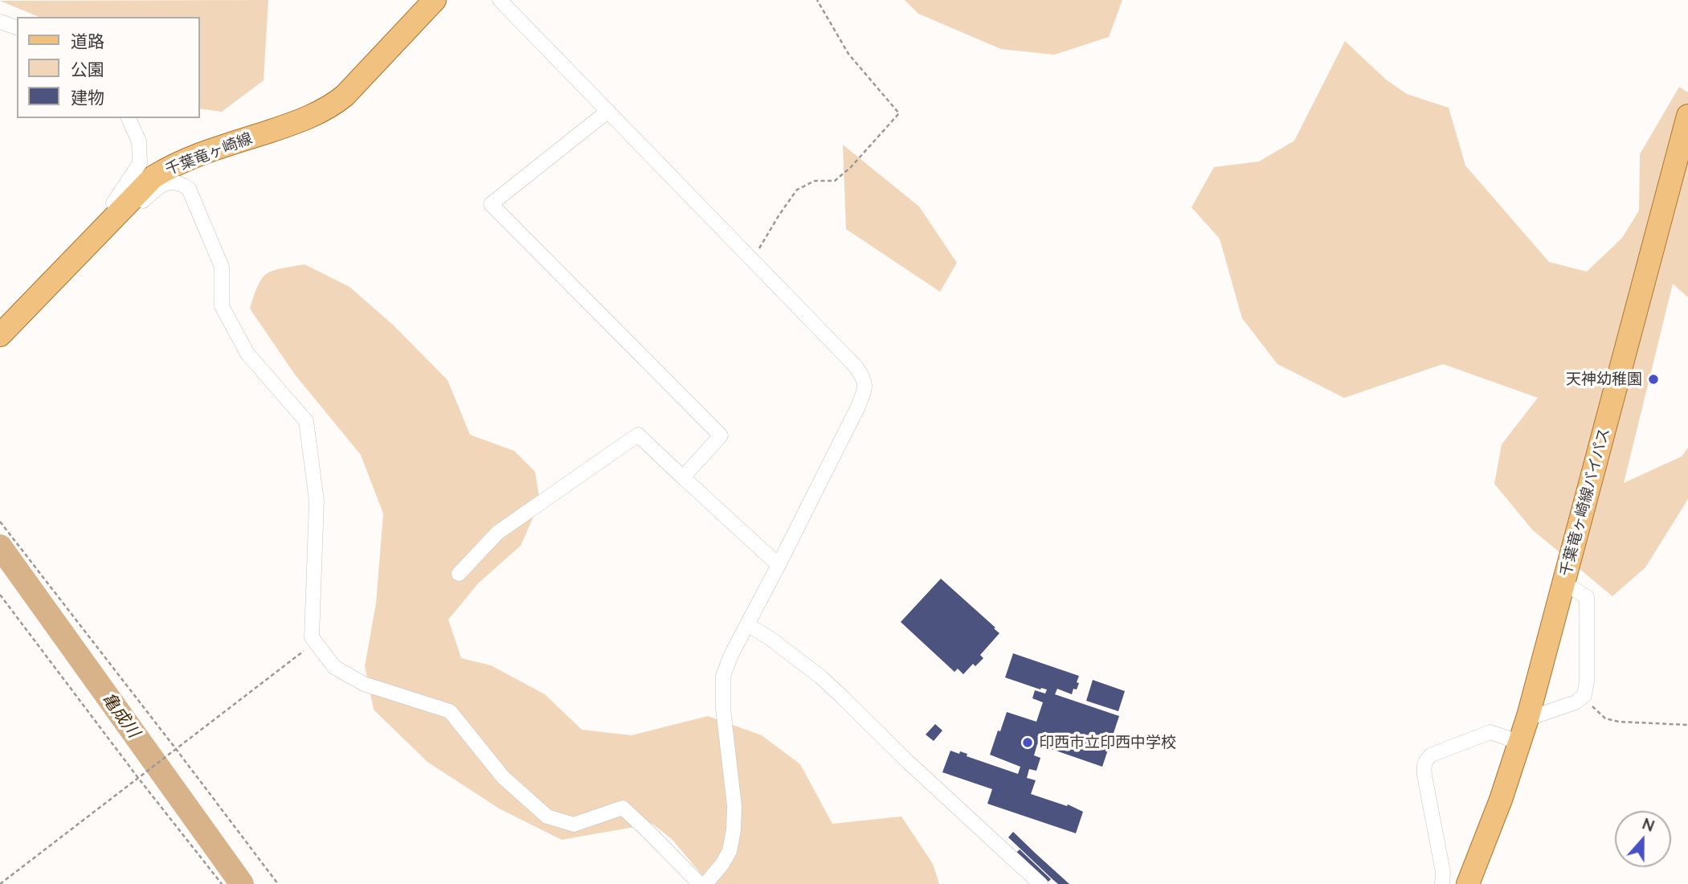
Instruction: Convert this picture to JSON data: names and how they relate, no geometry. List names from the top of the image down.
{
  "streets": {
    "main road": ["千葉竜ヶ崎線", "千葉竜ヶ崎線バイパス"]
  },
  "water": ["亀成川"],
  "places": ["天神幼稚園", "印西市立印西中学校"],
  "legend": ["道路", "公園", "建物"],
  "north": "top"
}
